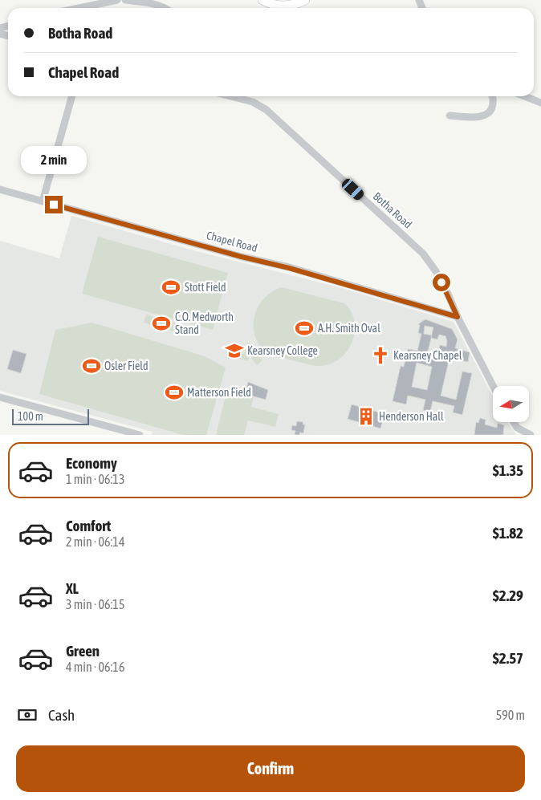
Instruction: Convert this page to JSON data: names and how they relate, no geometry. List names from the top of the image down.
{
  "streets": {
    "street": ["Botha Road", "Chapel Road"]
  },
  "crossings": [
    ["Botha Road", "Chapel Road"]
  ],
  "places": {
    "sports": [
      "Stott Field",
      "C.O. Medworth Stand",
      "A.H. Smith Oval",
      "Osler Field",
      "Matterson Field"
    ],
    "school or university": ["Kearsney College"],
    "church": ["Kearsney Chapel"],
    "building": ["Henderson Hall"]
  },
  "scale_bar": "100 m",
  "north": "left",
  "page": {
    "banner": ["Botha Road", "Chapel Road"],
    "bubble": "2 min",
    "scale": "100 m",
    "list": [
      {
        "name": "Economy",
        "note": "1 min · 06:13",
        "value": "$1.35"
      },
      {
        "name": "Comfort",
        "note": "2 min · 06:14",
        "value": "$1.82"
      },
      {
        "name": "XL",
        "note": "3 min · 06:15",
        "value": "$2.29"
      },
      {
        "name": "Green",
        "note": "4 min · 06:16",
        "value": "$2.57"
      }
    ],
    "pay": ["Cash", "590 m"],
    "buttons": "Confirm"
  }
}
